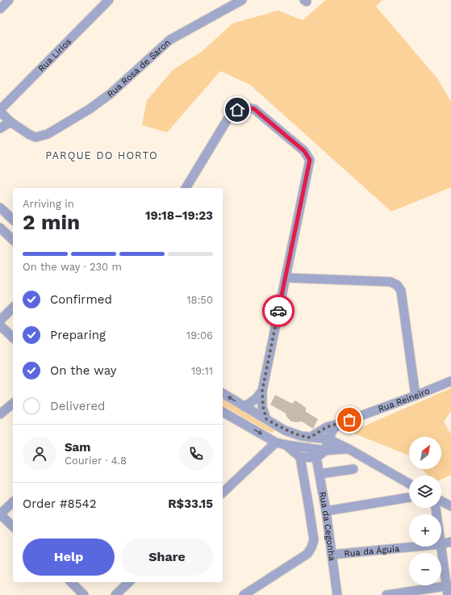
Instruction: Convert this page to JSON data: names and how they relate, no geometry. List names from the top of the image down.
{
  "streets": {
    "street": [
      "Rua Lirios",
      "Rua Rosa de Saron",
      "Rua Reineiro",
      "Rua da Cegonha",
      "Rua da Águia"
    ]
  },
  "crossings": [
    ["Rua da Cegonha", "Rua da Águia"]
  ],
  "districts": ["PARQUE DO HORTO"],
  "north": "top right",
  "page": {
    "heading": ["2 min", "Arriving in", "19:18–19:23"],
    "panel": [
      "Sam",
      "Courier · 4.8",
      "Order #8542",
      "R$33.15"
    ],
    "bar": "On the way · 230 m",
    "list": [
      ["Confirmed", "18:50"],
      ["Preparing", "19:06"],
      ["On the way", "19:11"],
      "Delivered"
    ],
    "map_buttons": ["+", "−"],
    "buttons": ["Help", "Share"]
  }
}
